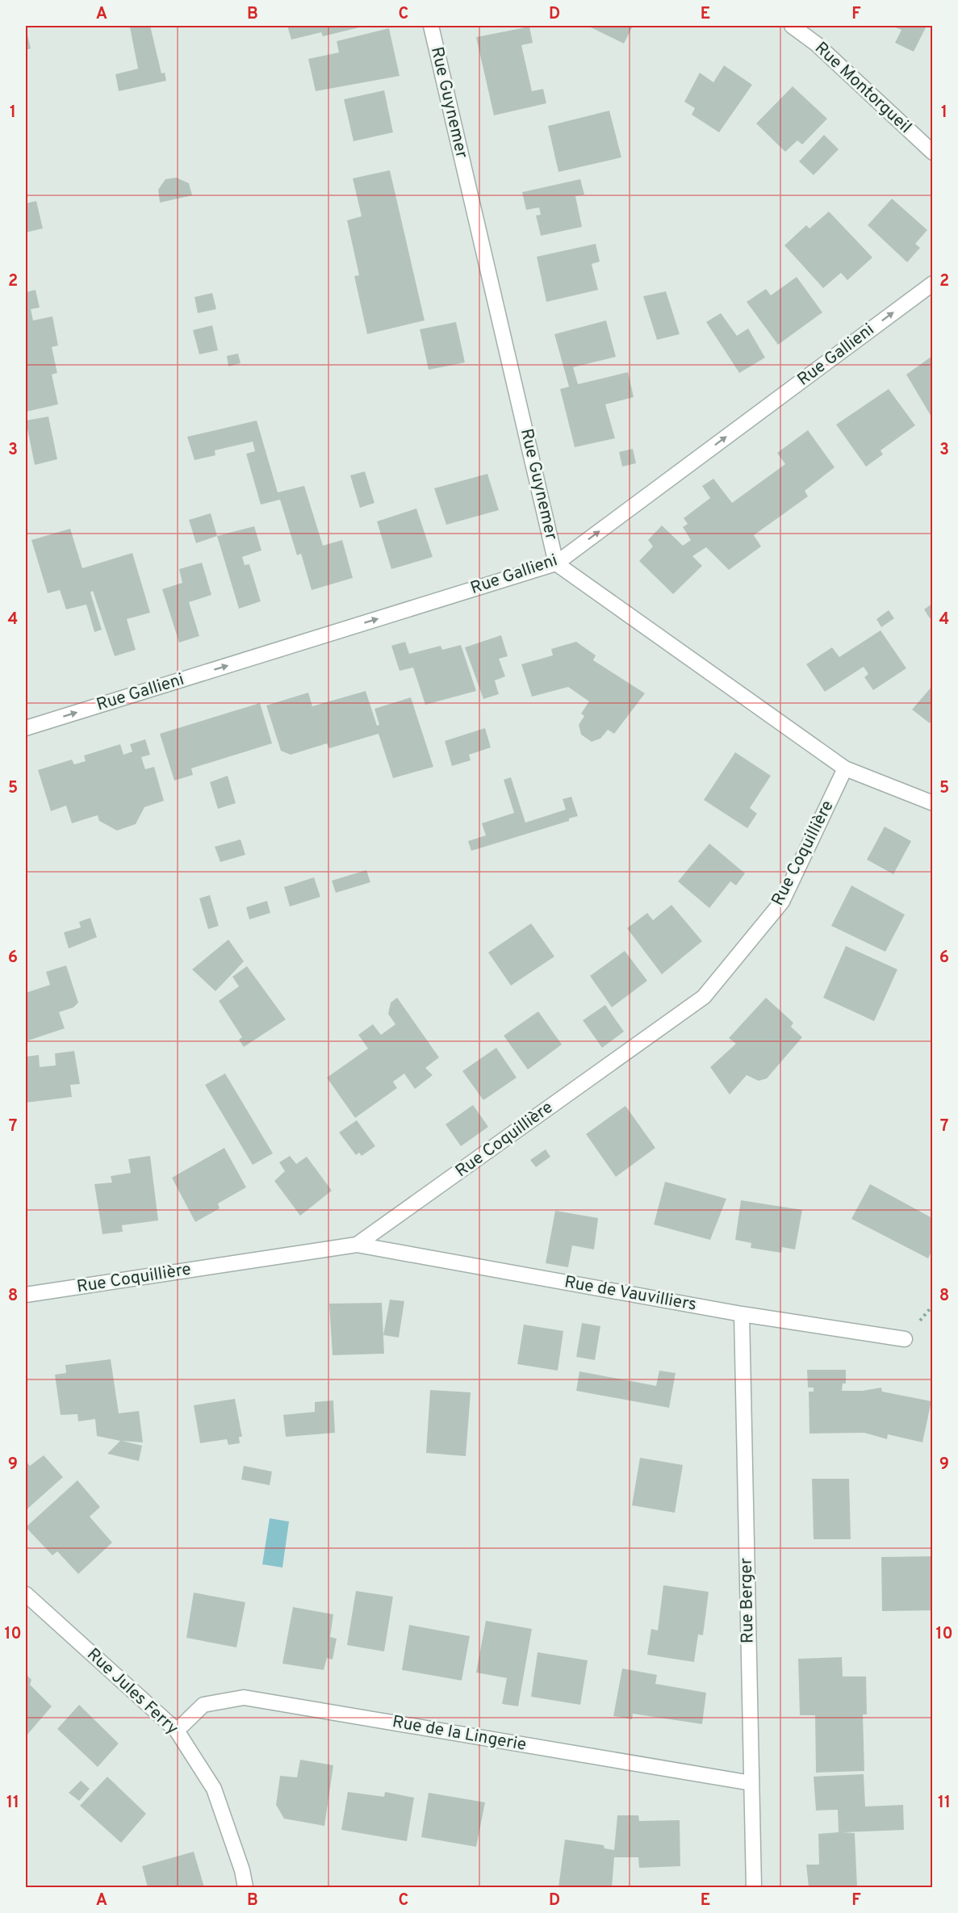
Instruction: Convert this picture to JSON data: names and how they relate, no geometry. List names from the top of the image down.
{
  "streets": {
    "street": [
      "Rue Montorgueil",
      "Rue Guynemer",
      "Rue Gallieni",
      "Rue Coquillière",
      "Rue de Vauvilliers",
      "Rue Berger",
      "Rue Jules Ferry",
      "Rue de la Lingerie"
    ]
  },
  "crossings": [
    ["Rue Guynemer", "Rue Gallieni"],
    ["Rue Guynemer", "Rue Coquillière"],
    ["Rue Coquillière", "Rue de Vauvilliers"],
    ["Rue de Vauvilliers", "Rue Berger"],
    ["Rue Berger", "Rue de la Lingerie"],
    ["Rue Jules Ferry", "Rue de la Lingerie"]
  ],
  "one_way": ["Rue Gallieni"],
  "grid": {
    "columns": [
      "A",
      "B",
      "C",
      "D",
      "E",
      "F"
    ],
    "rows": [
      "1",
      "2",
      "3",
      "4",
      "5",
      "6",
      "7",
      "8",
      "9",
      "10",
      "11"
    ]
  }
}
